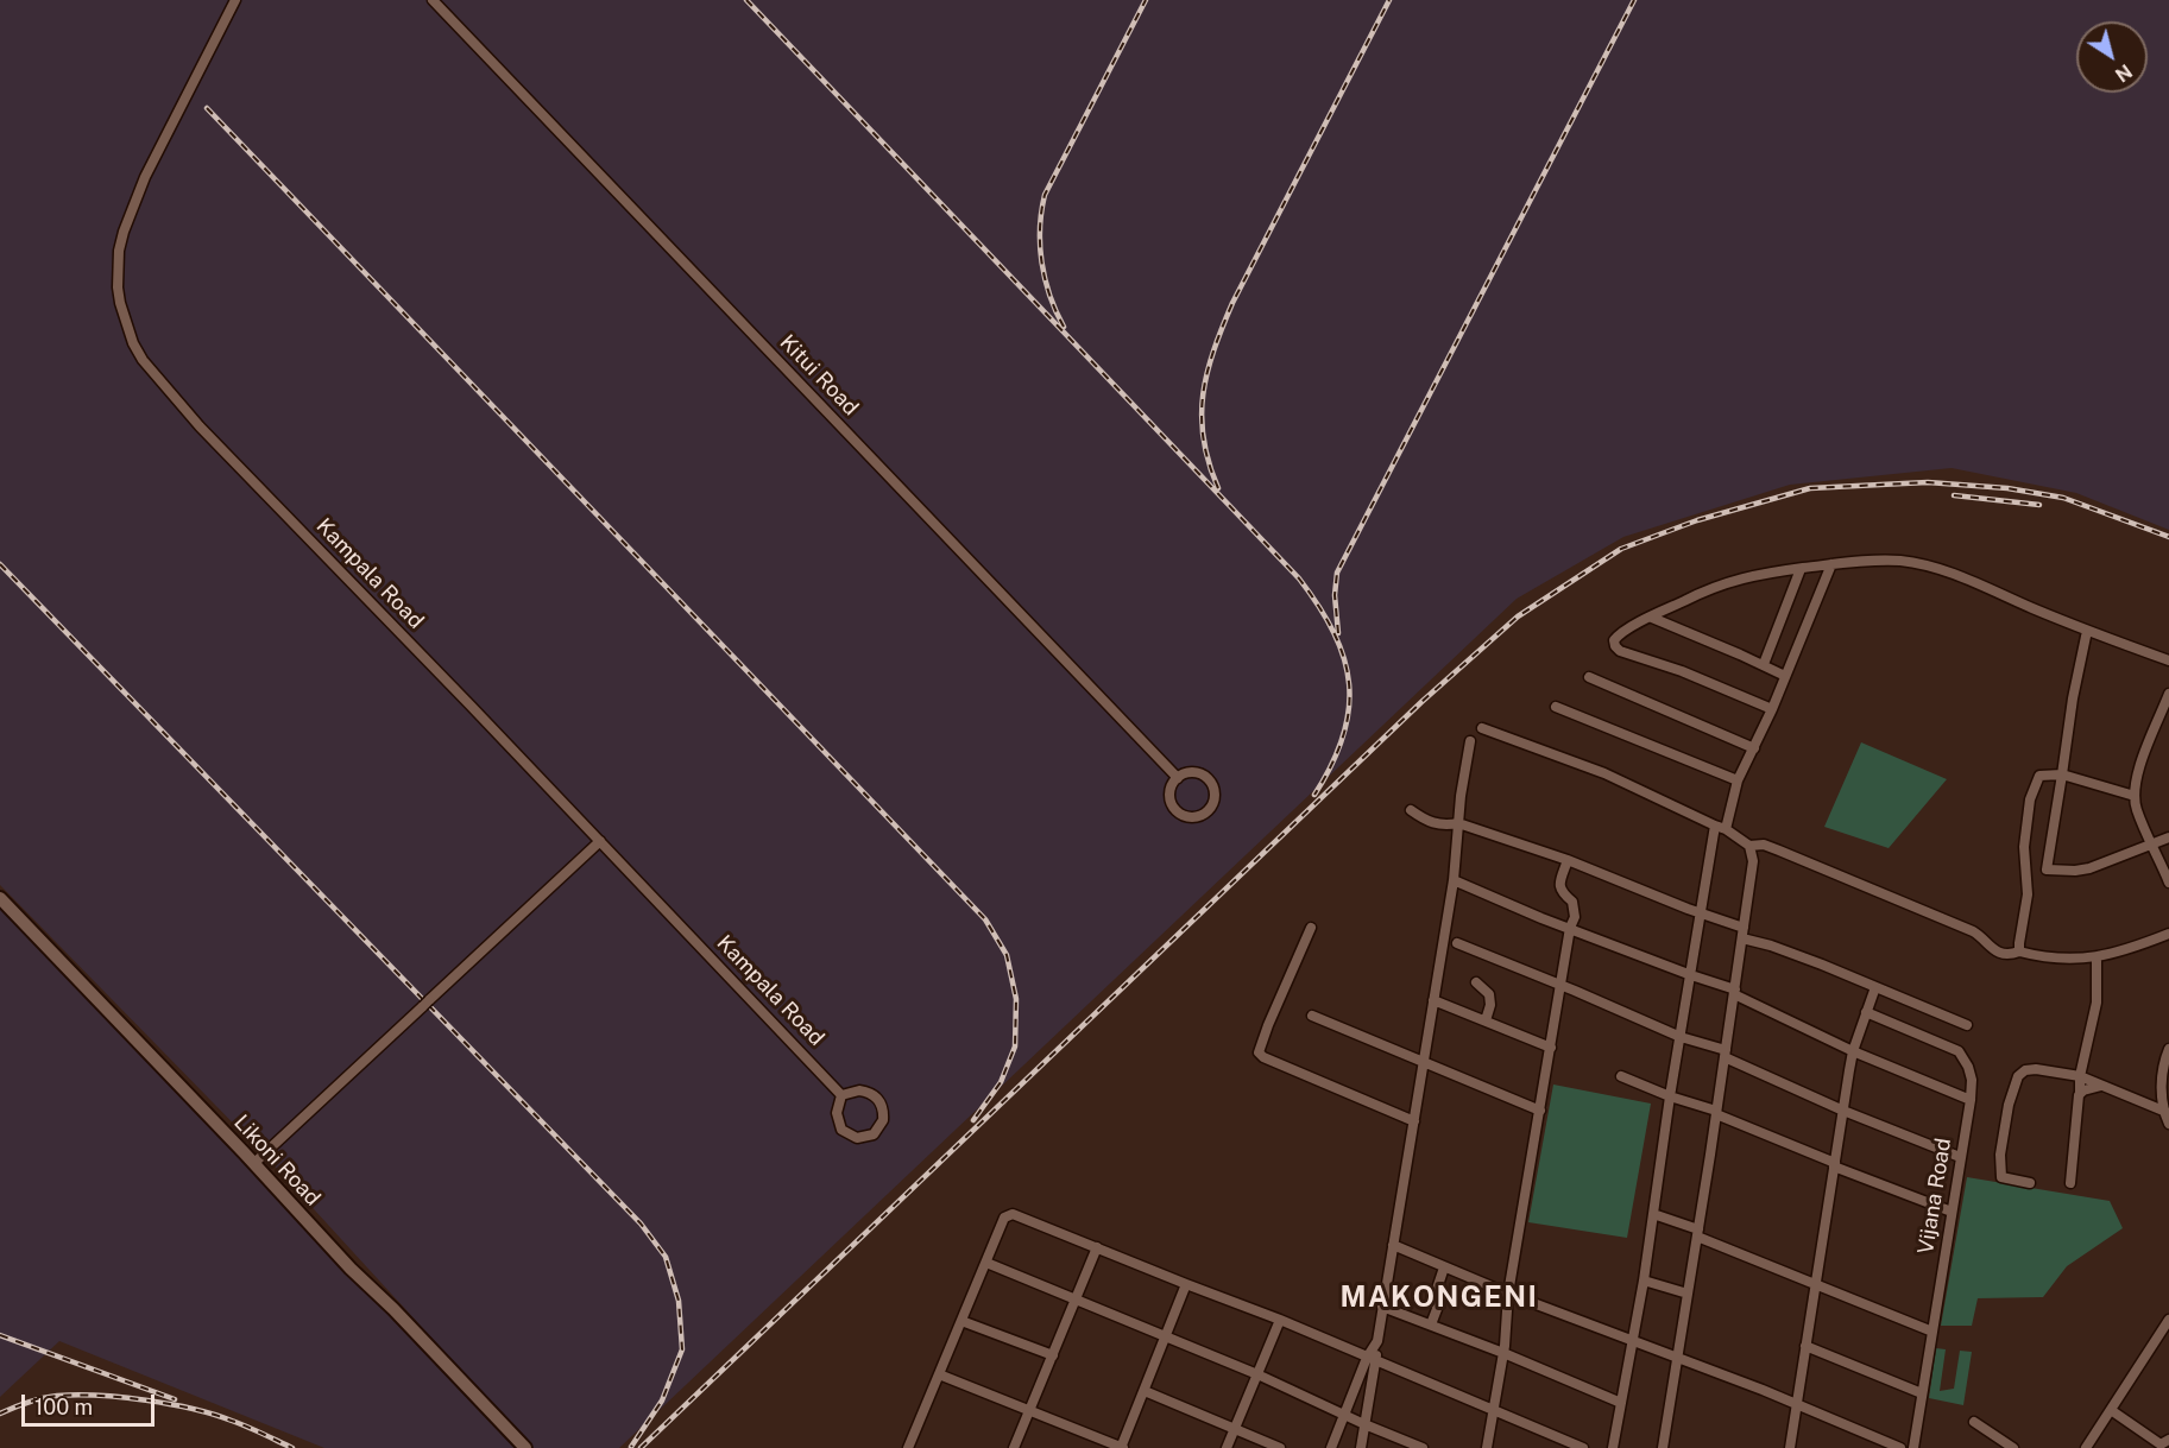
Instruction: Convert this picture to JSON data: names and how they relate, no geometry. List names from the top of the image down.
{
  "streets": {
    "street": [
      "Kitui Road",
      "Kampala Road",
      "Likoni Road",
      "Vijana Road"
    ]
  },
  "districts": ["MAKONGENI"],
  "scale_bar": "100 m",
  "north": "bottom right"
}
